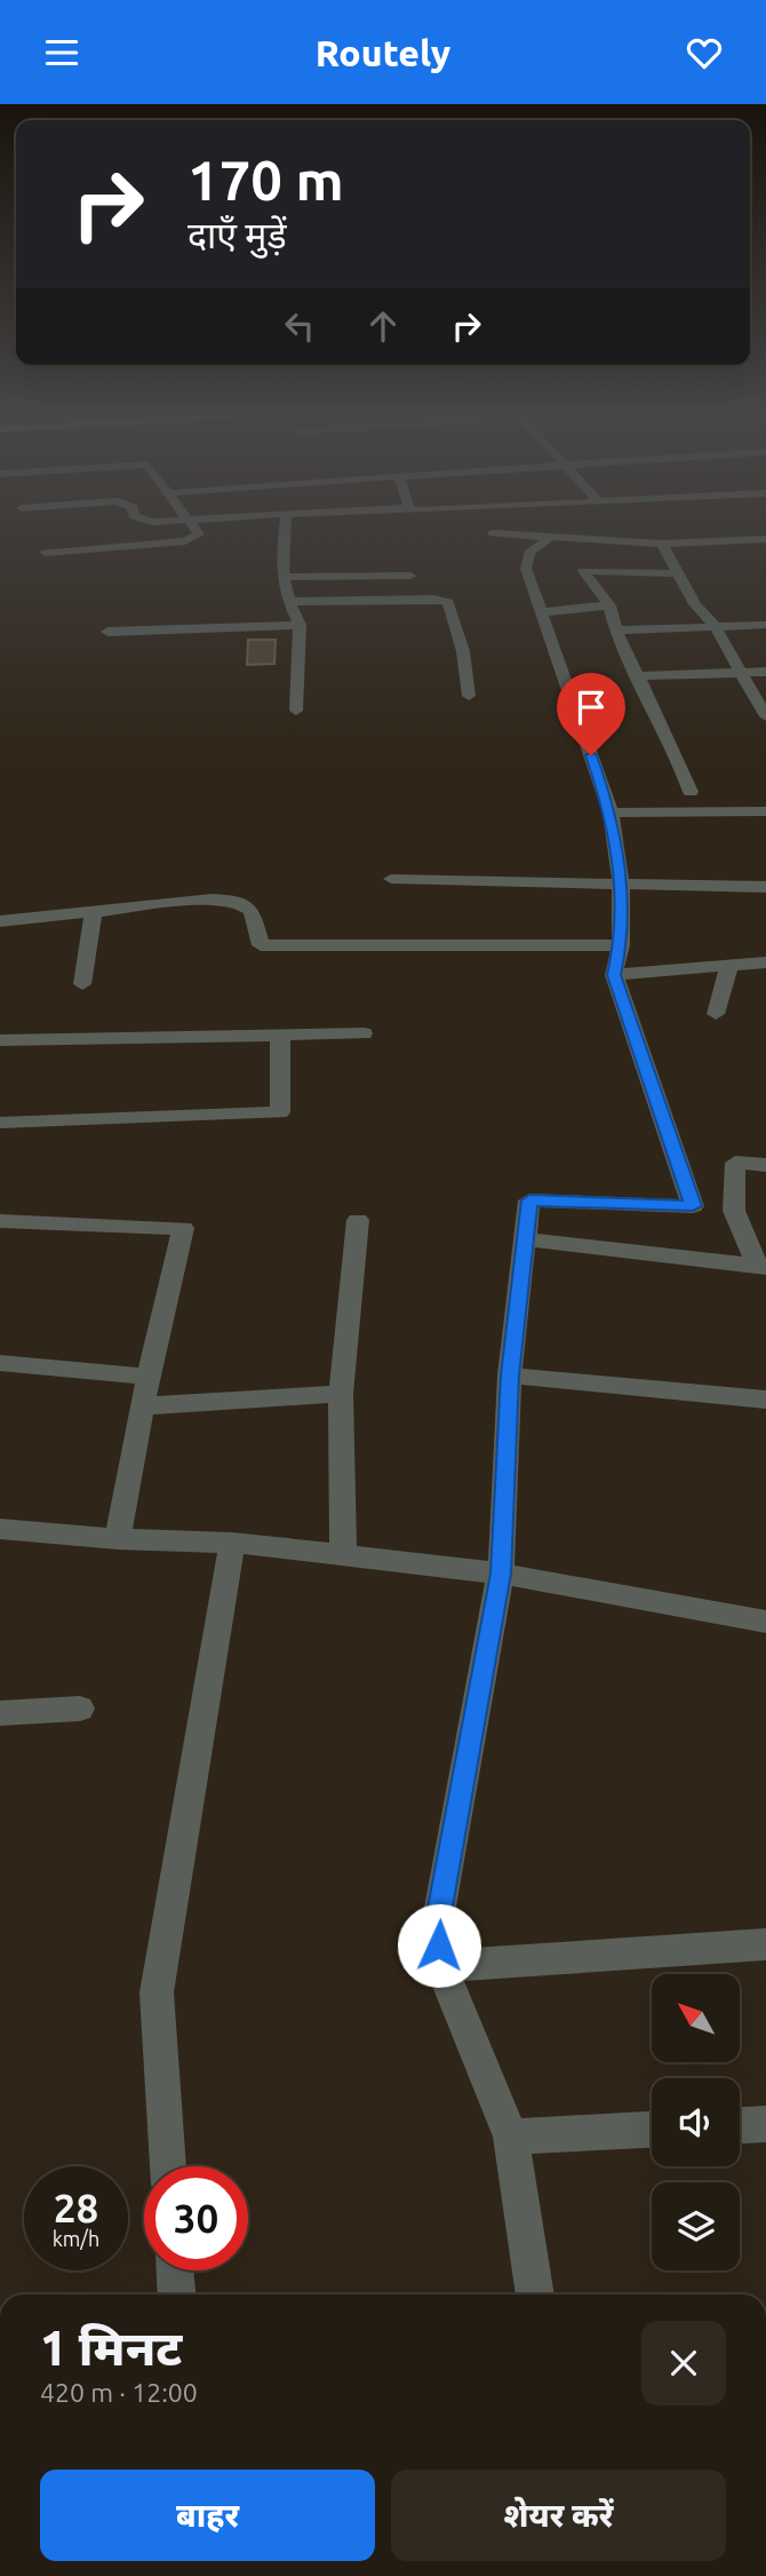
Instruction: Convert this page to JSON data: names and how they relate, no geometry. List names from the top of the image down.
{
  "north": "top left",
  "page": {
    "header": "Routely",
    "turn": ["170 m", "दाएँ मुड़ें"],
    "speed": "28 km/h",
    "limit": "30",
    "heading": ["1 मिनट", "420 m · 12:00"],
    "buttons": ["बाहर", "शेयर करें"]
  }
}
